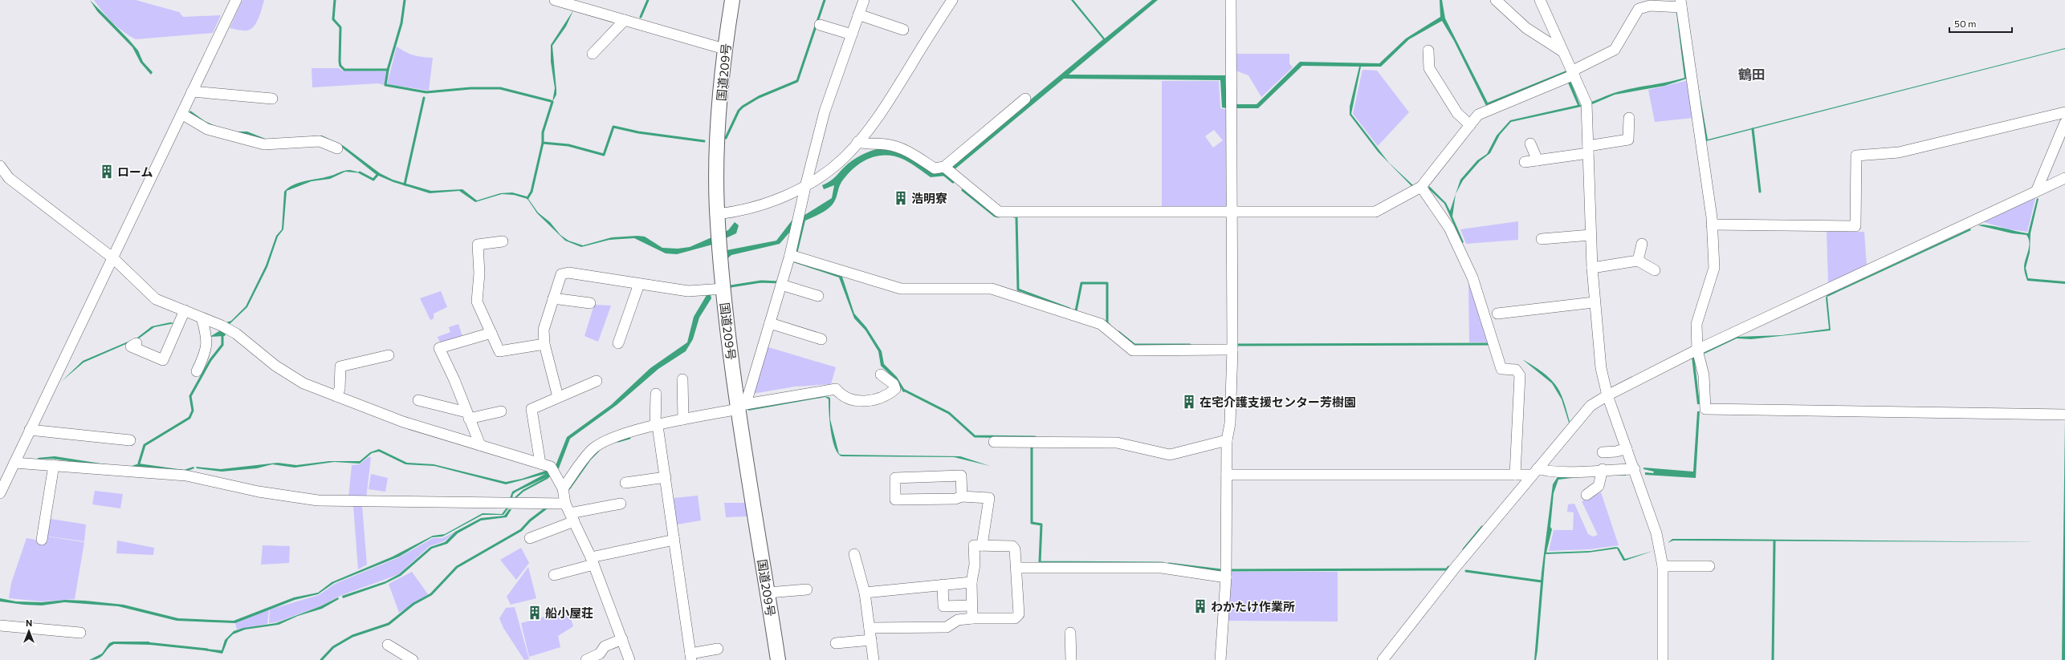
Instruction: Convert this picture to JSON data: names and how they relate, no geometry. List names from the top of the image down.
{
  "streets": {
    "highway": ["国道209号"]
  },
  "districts": ["鶴田"],
  "places": {
    "building": [
      "ローム",
      "浩明寮",
      "在宅介護支援センター芳樹園",
      "わかたけ作業所",
      "船小屋荘"
    ]
  },
  "scale_bar": "50 m",
  "north": "top"
}
